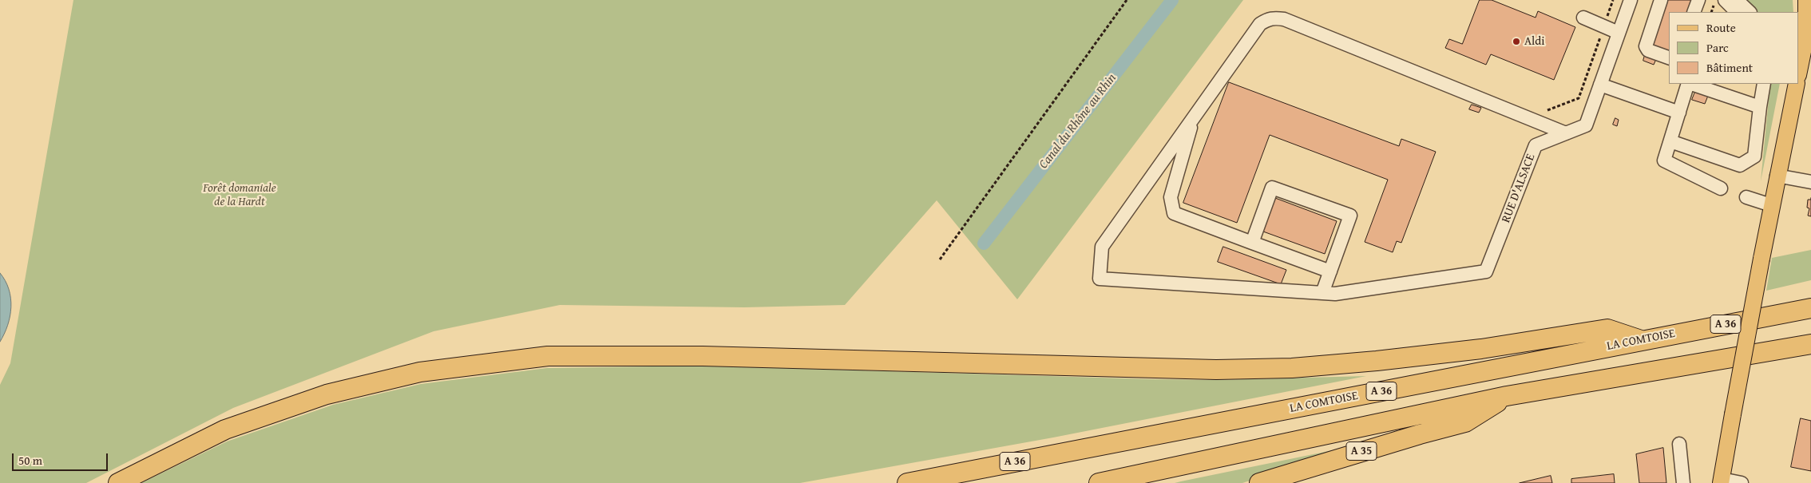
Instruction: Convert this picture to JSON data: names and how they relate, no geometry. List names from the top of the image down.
{
  "streets": {
    "highway": ["A 36", "LA COMTOISE", "A 35"],
    "street": ["RUE D'ALSACE"]
  },
  "water": ["Canal du Rhône au Rhin"],
  "parks": ["Forêt domaniale de la Hardt"],
  "places": ["Aldi"],
  "legend": ["Route", "Parc", "Bâtiment"],
  "scale_bar": "50 m"
}
